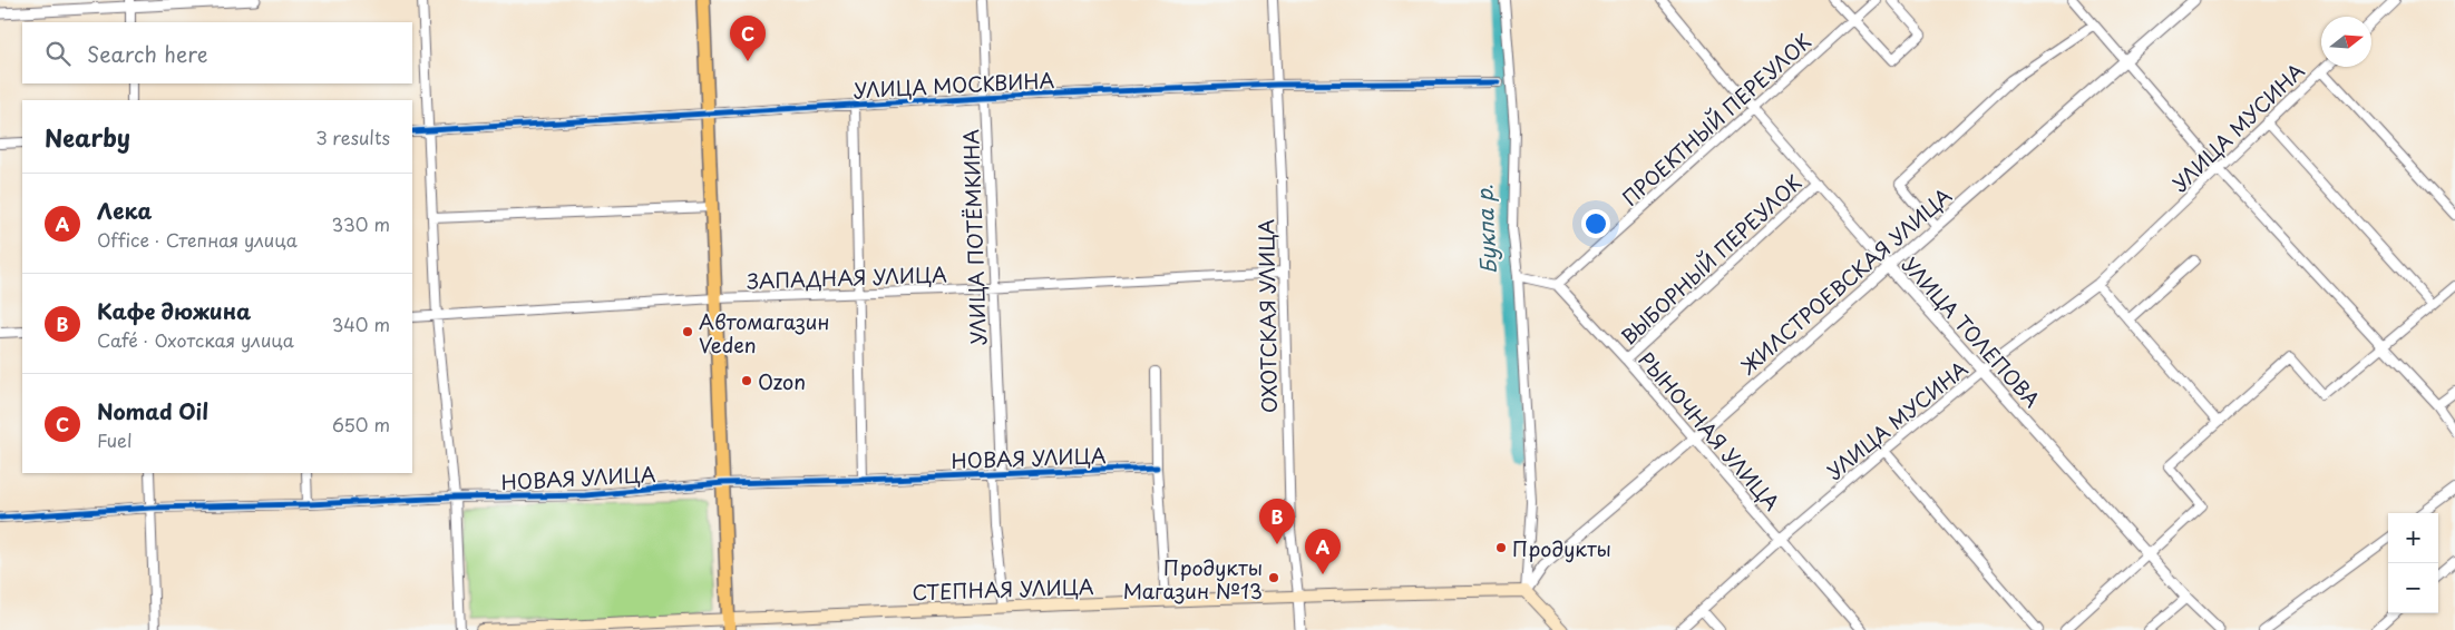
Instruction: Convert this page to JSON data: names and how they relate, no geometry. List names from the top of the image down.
{
  "streets": {
    "main road": ["СТЕПНАЯ УЛИЦА"],
    "street": [
      "УЛИЦА МОСКВИНА",
      "ПРОЕКТНЫЙ ПЕРЕУЛОК",
      "УЛИЦА МУСИНА",
      "УЛИЦА ПОТЁМКИНА",
      "ВЫБОРНЫЙ ПЕРЕУЛОК",
      "ЗАПАДНАЯ УЛИЦА",
      "ЖИЛСТРОЕВСКАЯ УЛИЦА",
      "ОХОТСКАЯ УЛИЦА",
      "УЛИЦА ТОЛЕПОВА",
      "РЫНОЧНАЯ УЛИЦА",
      "НОВАЯ УЛИЦА"
    ]
  },
  "crossings": [
    ["УЛИЦА МОСКВИНА", "УЛИЦА ПОТЁМКИНА"],
    ["УЛИЦА МОСКВИНА", "ОХОТСКАЯ УЛИЦА"],
    ["ПРОЕКТНЫЙ ПЕРЕУЛОК", "УЛИЦА ТОЛЕПОВА"],
    ["ПРОЕКТНЫЙ ПЕРЕУЛОК", "РЫНОЧНАЯ УЛИЦА"],
    ["УЛИЦА МУСИНА", "УЛИЦА ТОЛЕПОВА"],
    ["УЛИЦА МУСИНА", "РЫНОЧНАЯ УЛИЦА"],
    ["УЛИЦА ПОТЁМКИНА", "ЗАПАДНАЯ УЛИЦА"],
    ["УЛИЦА ПОТЁМКИНА", "НОВАЯ УЛИЦА"],
    ["УЛИЦА ПОТЁМКИНА", "СТЕПНАЯ УЛИЦА"],
    ["ВЫБОРНЫЙ ПЕРЕУЛОК", "УЛИЦА ТОЛЕПОВА"],
    ["ВЫБОРНЫЙ ПЕРЕУЛОК", "РЫНОЧНАЯ УЛИЦА"],
    ["ЗАПАДНАЯ УЛИЦА", "ОХОТСКАЯ УЛИЦА"],
    ["ЖИЛСТРОЕВСКАЯ УЛИЦА", "УЛИЦА ТОЛЕПОВА"],
    ["ЖИЛСТРОЕВСКАЯ УЛИЦА", "РЫНОЧНАЯ УЛИЦА"],
    ["ЖИЛСТРОЕВСКАЯ УЛИЦА", "СТЕПНАЯ УЛИЦА"],
    ["ОХОТСКАЯ УЛИЦА", "СТЕПНАЯ УЛИЦА"]
  ],
  "water": ["Букпа р."],
  "places": [
    "Автомагазин Veden",
    "Ozon",
    "Продукты",
    "Продукты Магазин №13"
  ],
  "north": "right",
  "page": {
    "pins": ["C", "B", "A"],
    "search": "Search here",
    "heading": ["Nearby", "3 results"],
    "list": [
      {
        "mark": "A",
        "name": "Лека",
        "note": "Office · Степная улица",
        "value": "330 m"
      },
      {
        "mark": "B",
        "name": "Кафе дюжина",
        "note": "Café · Охотская улица",
        "value": "340 m"
      },
      {
        "mark": "C",
        "name": "Nomad Oil",
        "note": "Fuel",
        "value": "650 m"
      }
    ],
    "map_buttons": ["+", "−"]
  }
}
